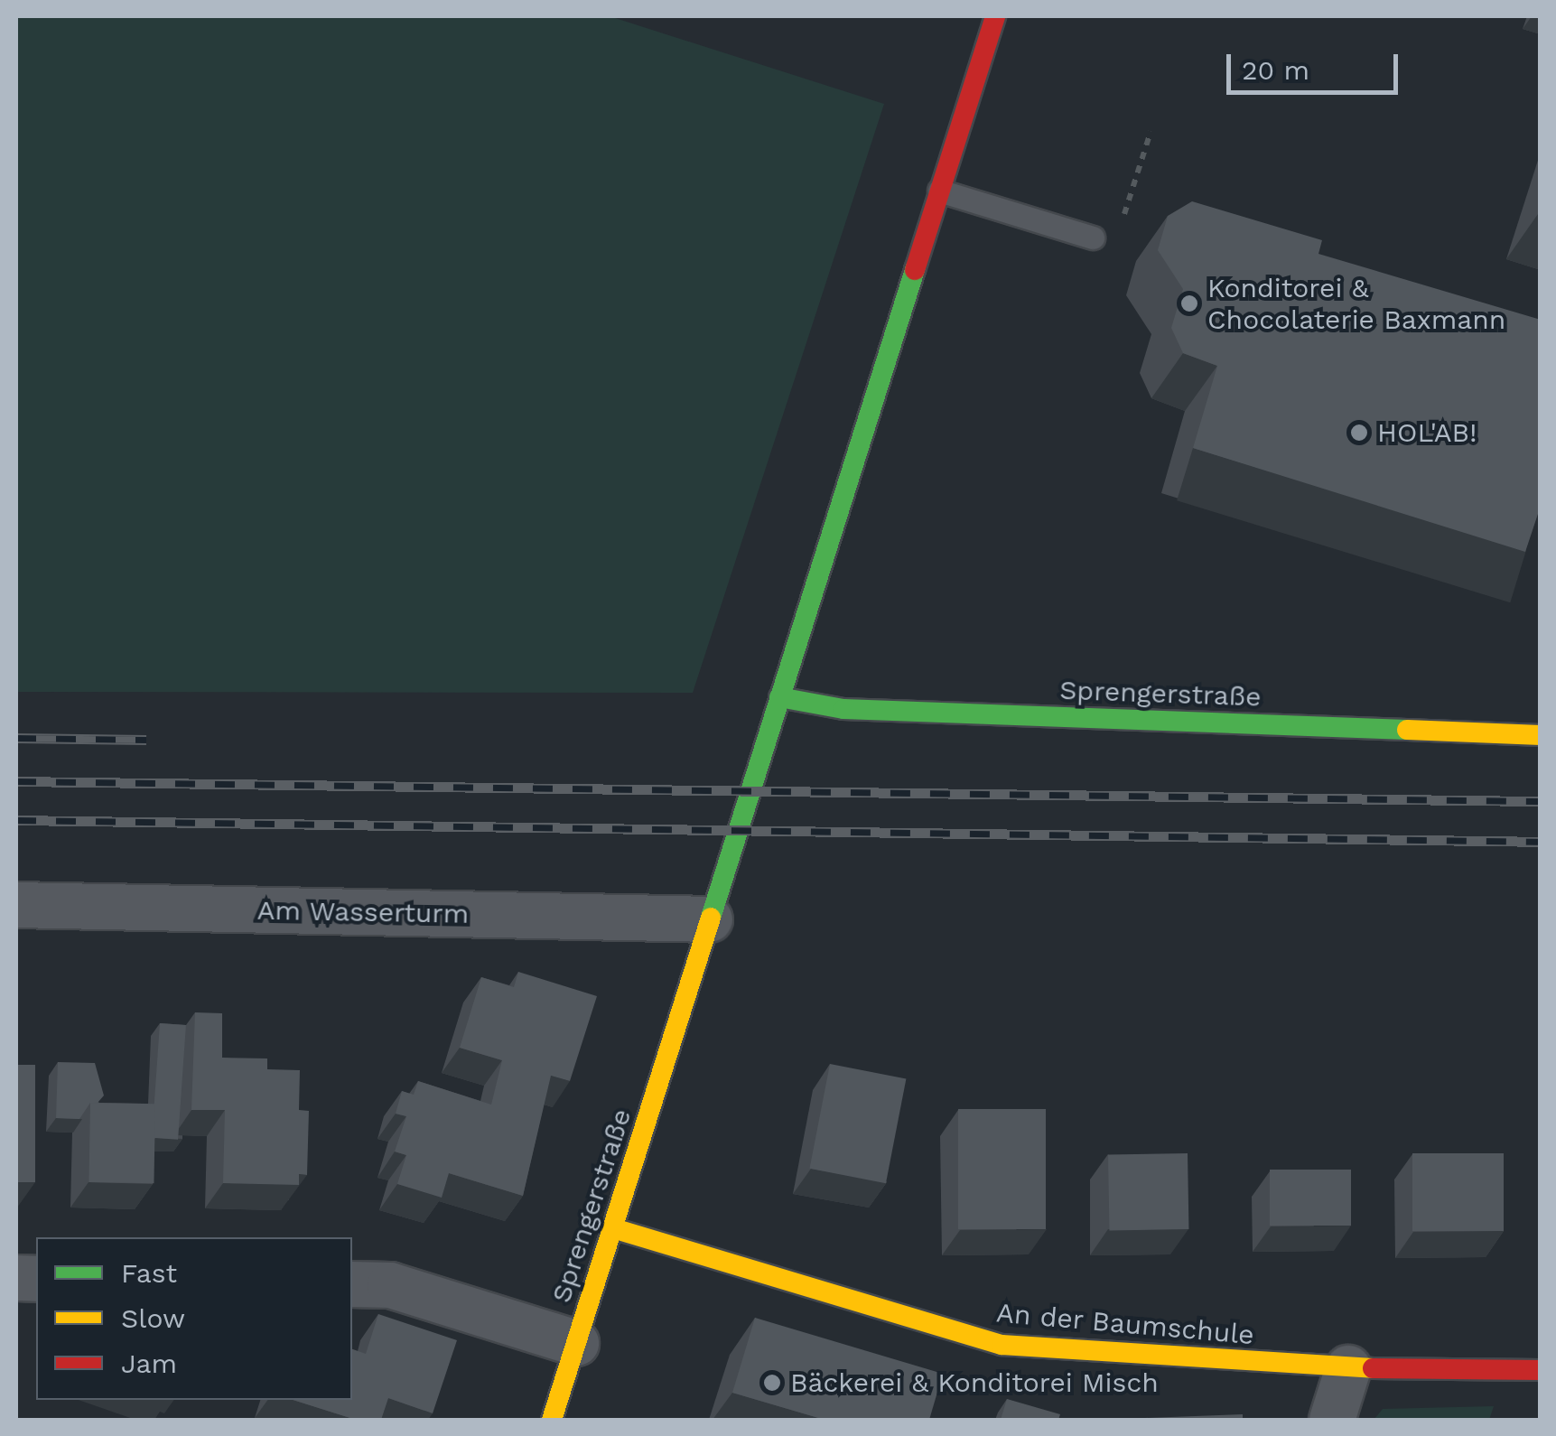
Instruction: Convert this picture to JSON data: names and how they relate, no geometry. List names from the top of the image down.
{
  "streets": {
    "street": ["Sprengerstraße", "Am Wasserturm", "An der Baumschule"]
  },
  "crossings": [
    ["Sprengerstraße", "Am Wasserturm"],
    ["Sprengerstraße", "An der Baumschule"]
  ],
  "places": ["Konditorei & Chocolaterie Baxmann", "HOL'AB!", "Bäckerei & Konditorei Misch"],
  "legend": ["Fast", "Slow", "Jam"],
  "scale_bar": "20 m"
}
